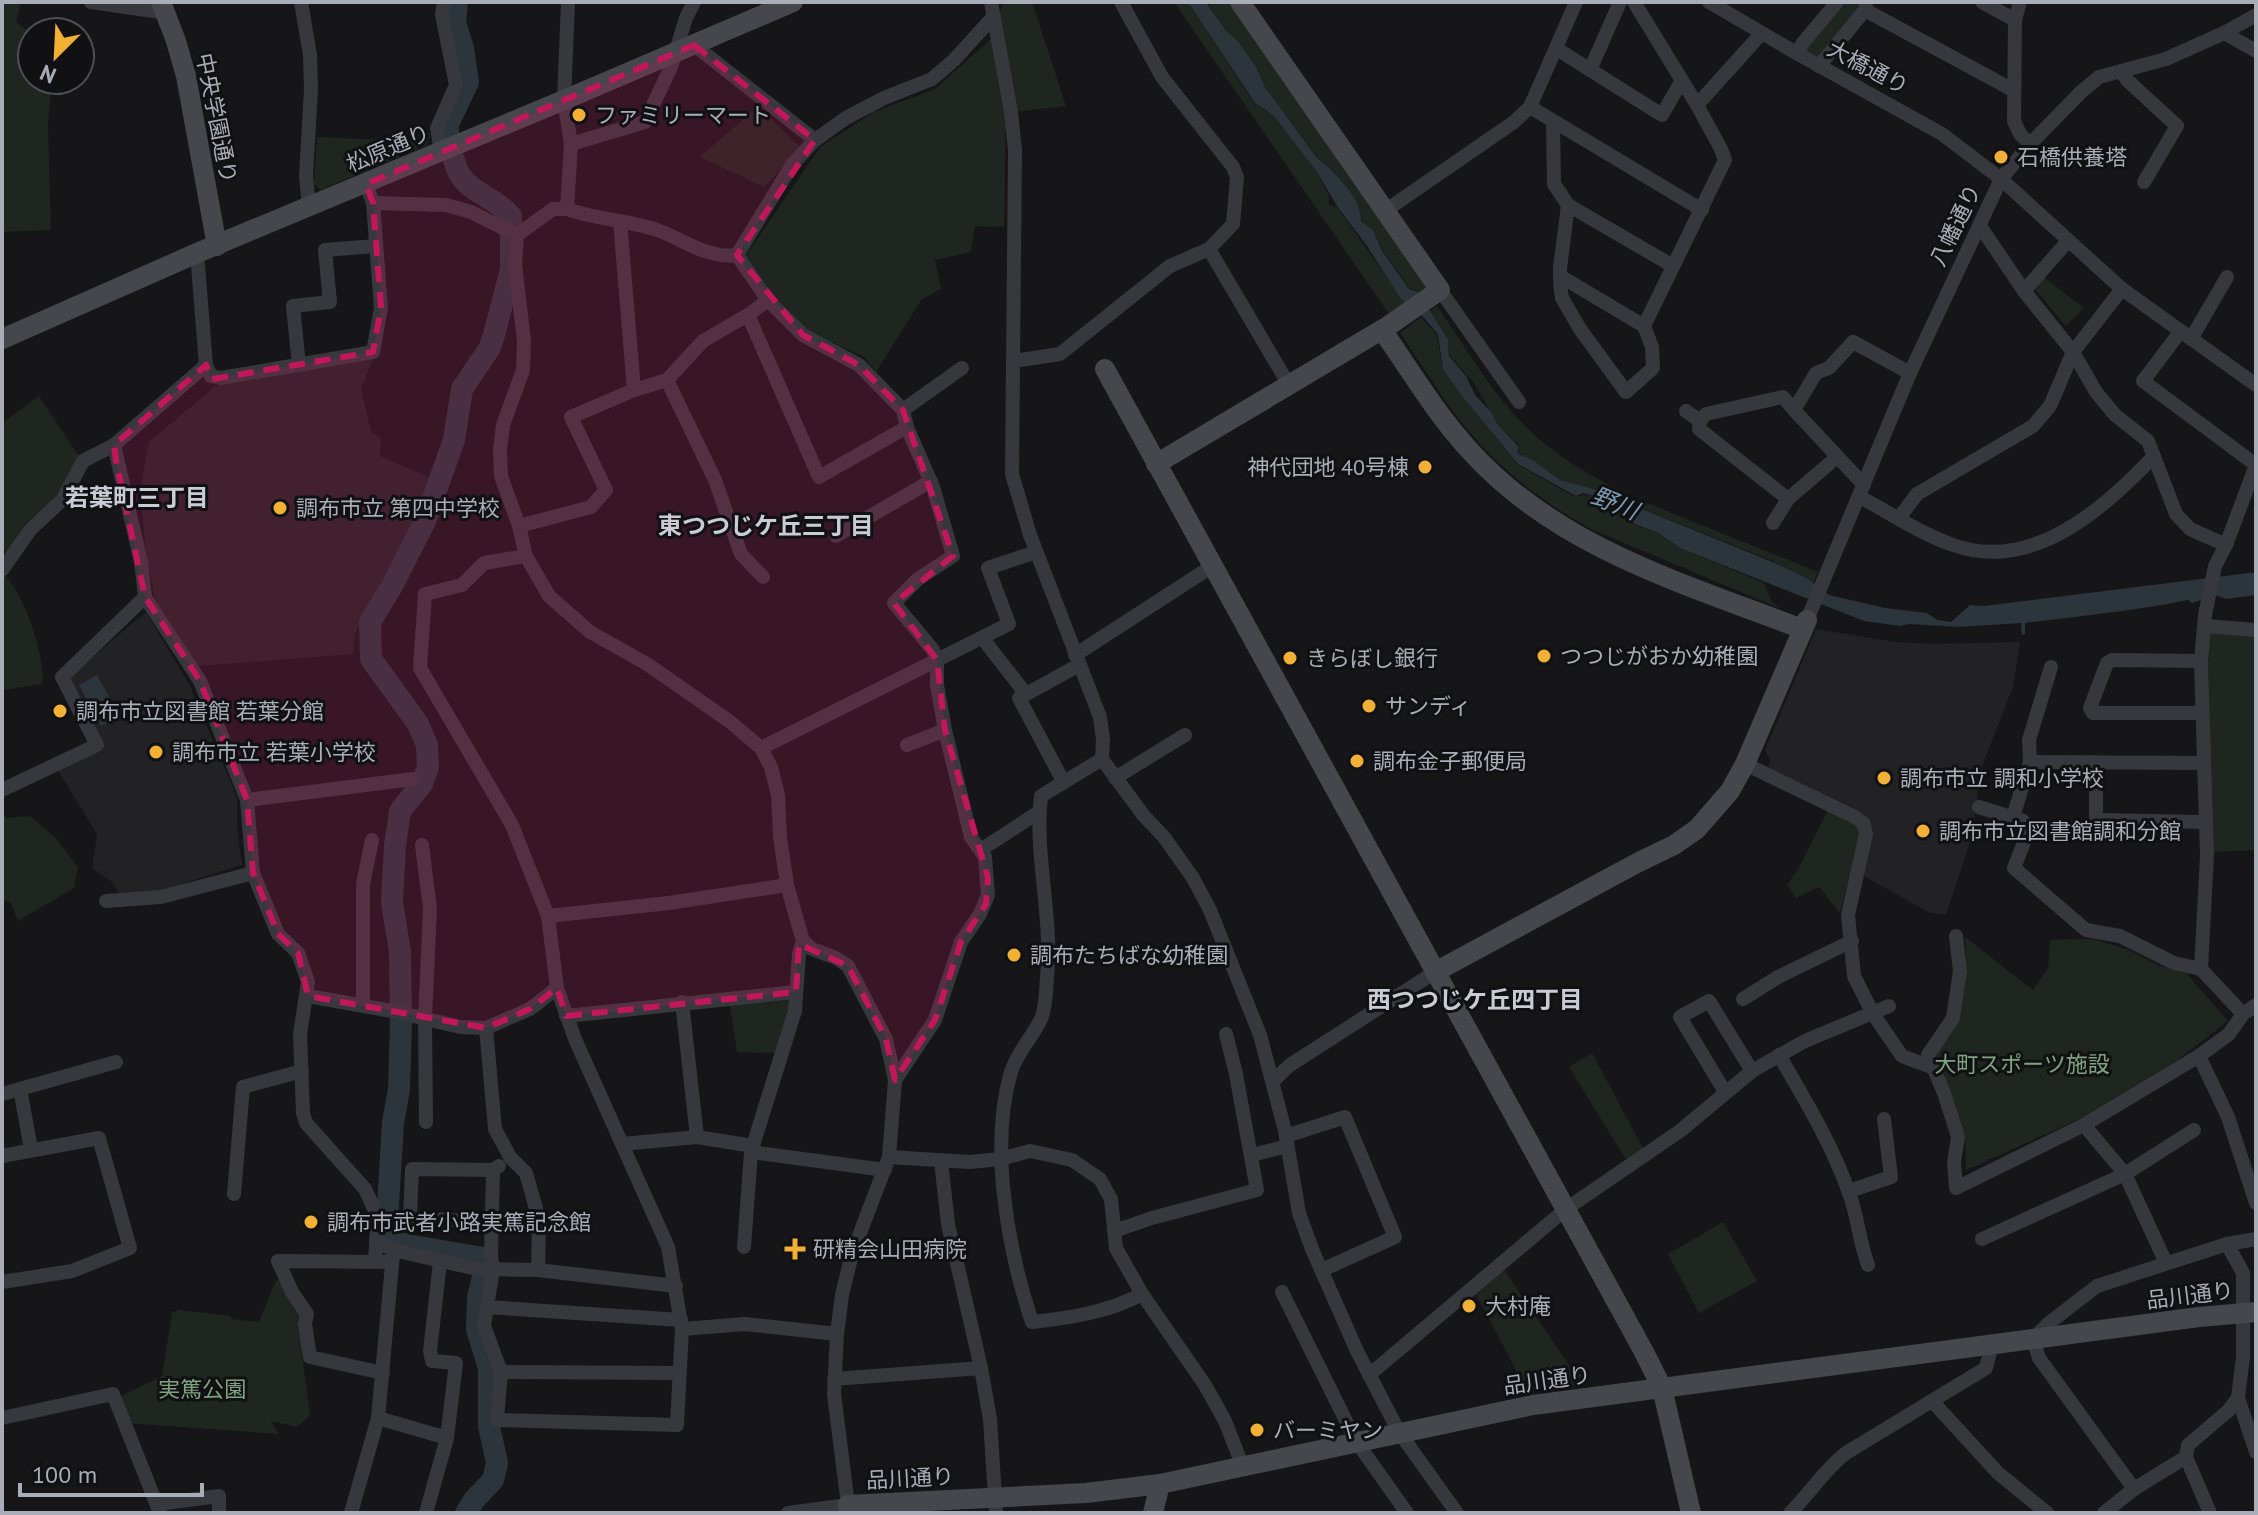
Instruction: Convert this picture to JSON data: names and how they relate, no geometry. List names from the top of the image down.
{
  "streets": {
    "street": [
      "大橋通り",
      "中央学園通り",
      "松原通り",
      "八幡通り",
      "品川通り"
    ]
  },
  "crossings": [
    ["大橋通り", "八幡通り"],
    ["中央学園通り", "松原通り"]
  ],
  "districts": ["若葉町三丁目", "東つつじケ丘三丁目", "西つつじケ丘四丁目"],
  "water": ["野川"],
  "parks": ["大町スポーツ施設", "実篤公園"],
  "places": {
    "other": [
      "ファミリーマート",
      "石橋供養塔",
      "神代団地 40号棟",
      "調布市立 第四中学校",
      "つつじがおか幼稚園",
      "きらぼし銀行",
      "サンディ",
      "調布市立図書館 若葉分館",
      "調布市立 若葉小学校",
      "調布金子郵便局",
      "調布市立 調和小学校",
      "調布市立図書館調和分館",
      "調布たちばな幼稚園",
      "調布市武者小路実篤記念館",
      "大村庵",
      "バーミヤン"
    ],
    "health": ["研精会山田病院"]
  },
  "scale_bar": "100 m",
  "north": "bottom left"
}
